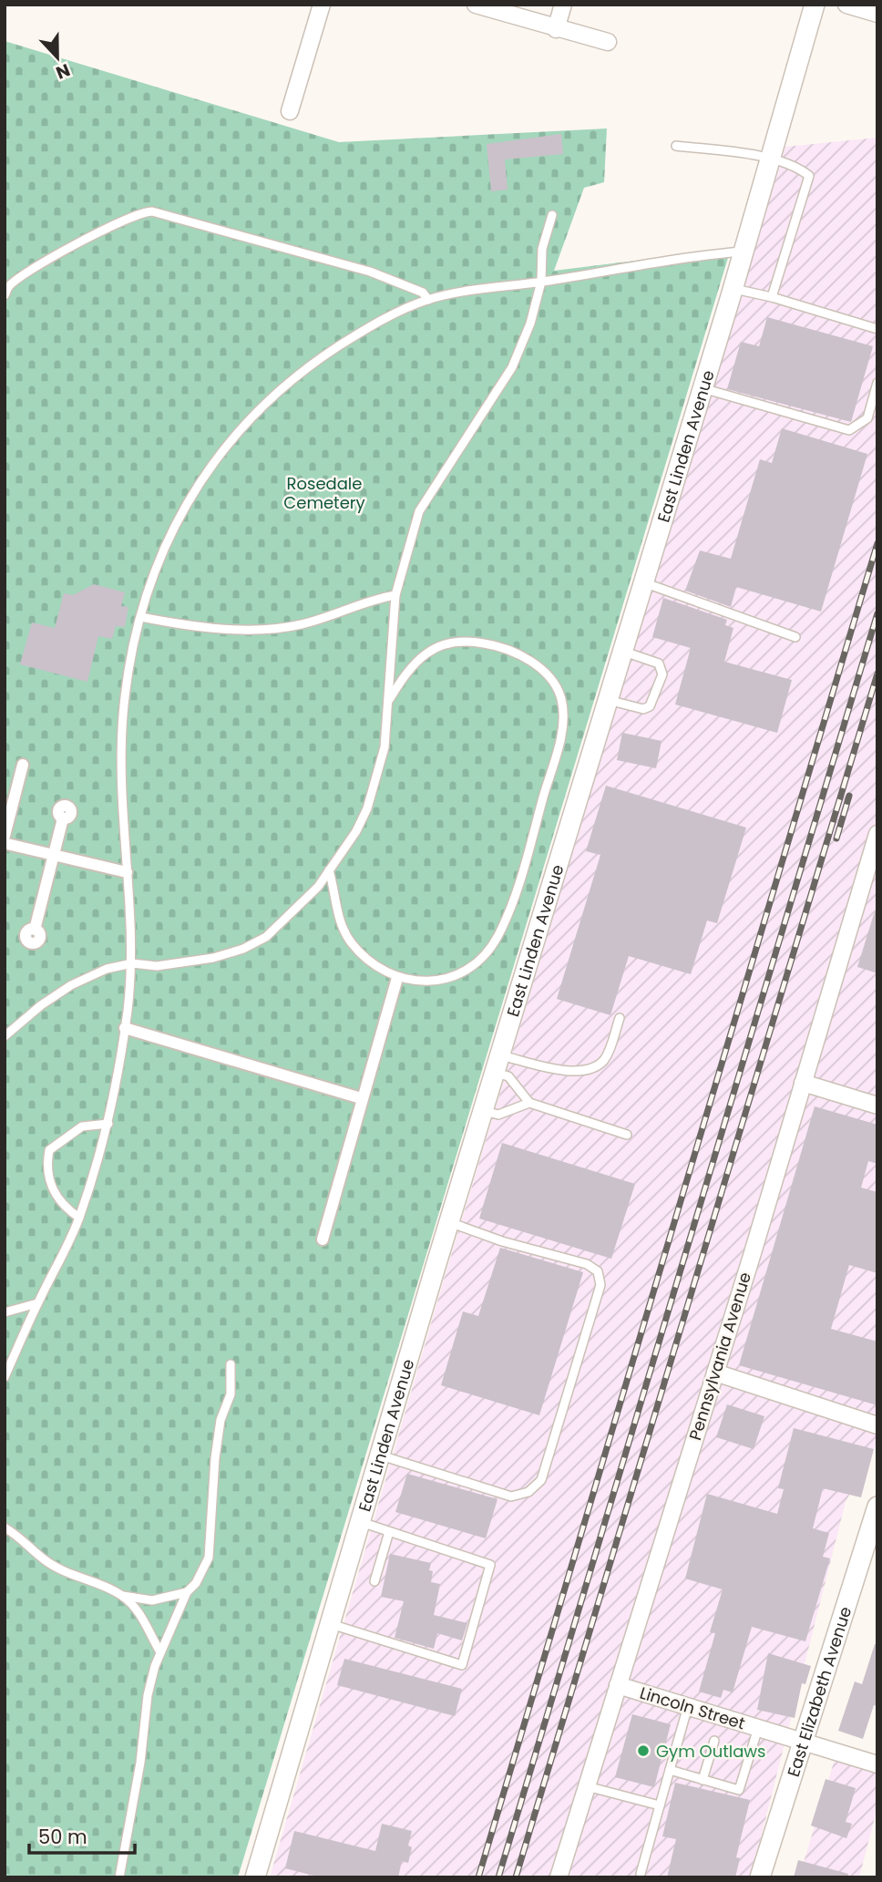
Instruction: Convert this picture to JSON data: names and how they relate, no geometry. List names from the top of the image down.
{
  "streets": {
    "street": [
      "East Linden Avenue",
      "Pennsylvania Avenue",
      "East Elizabeth Avenue",
      "Lincoln Street"
    ]
  },
  "crossings": [
    ["Pennsylvania Avenue", "Lincoln Street"],
    ["East Elizabeth Avenue", "Lincoln Street"]
  ],
  "parks": ["Rosedale Cemetery"],
  "places": ["Gym Outlaws"],
  "scale_bar": "50 m",
  "north": "bottom"
}
